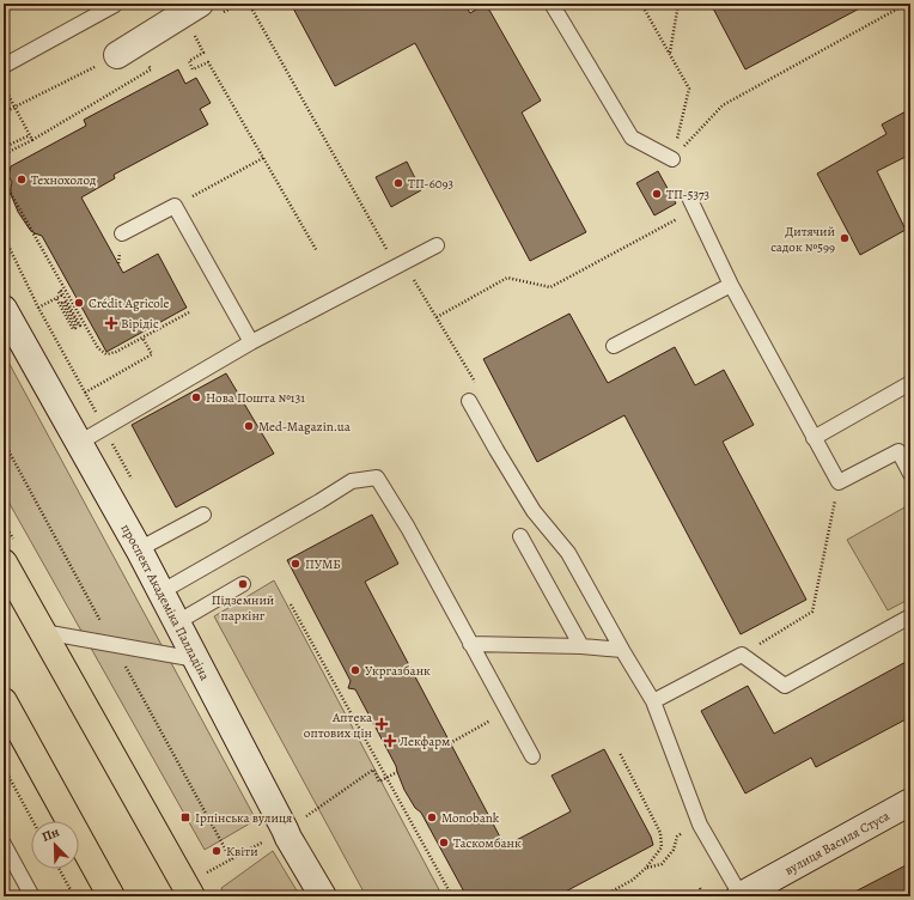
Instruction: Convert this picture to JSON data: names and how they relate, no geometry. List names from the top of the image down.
{
  "streets": {
    "street": ["проспект Академіка Палладіна", "вулиця Василя Стуса"]
  },
  "places": {
    "other": [
      "Технохолод",
      "ТП-6093",
      "ТП-5373",
      "Дитячий садок №599",
      "Crédit Agricole",
      "Нова Пошта №131",
      "Med-Magazin.ua",
      "ПУМБ",
      "Підземний паркінг",
      "Укргазбанк",
      "Monobank",
      "Таскомбанк",
      "Квіти"
    ],
    "health": ["Вірідіс", "Аптека оптових цін", "Лекфарм"],
    "transit": ["Ірпінська вулиця"]
  },
  "north": "top left"
}
